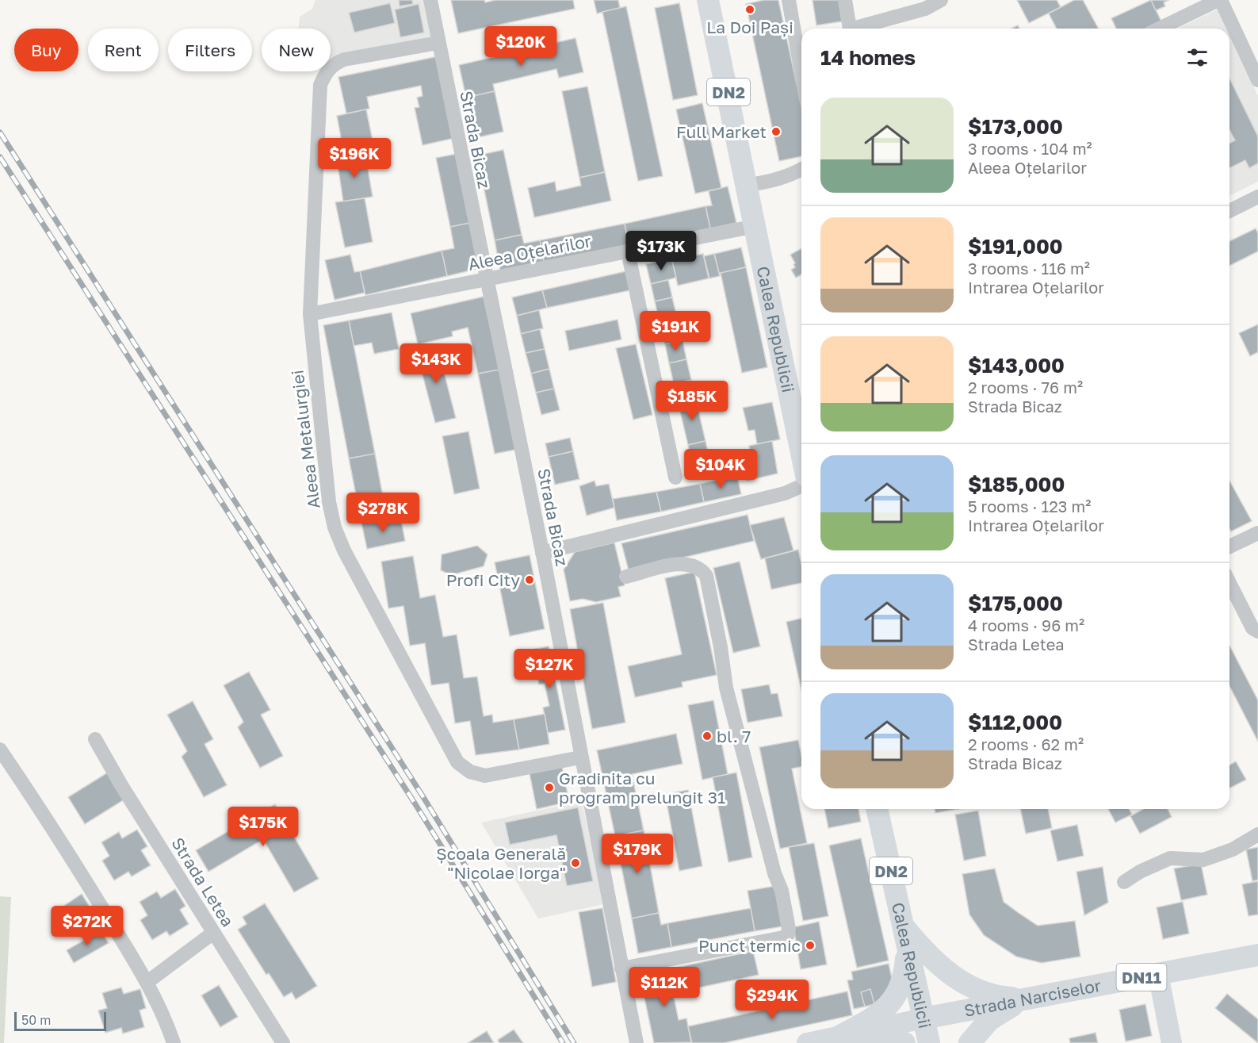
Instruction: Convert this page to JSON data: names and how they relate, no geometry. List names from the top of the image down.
{
  "streets": {
    "main road": [
      "DN2",
      "Calea Republicii",
      "DN11",
      "Strada Narciselor"
    ],
    "street": [
      "Strada Bicaz",
      "Aleea Oțelarilor",
      "Aleea Metalurgiei",
      "Strada Letea"
    ]
  },
  "crossings": [
    ["Strada Bicaz", "Aleea Oțelarilor"],
    ["Strada Bicaz", "Aleea Metalurgiei"],
    ["Aleea Oțelarilor", "Calea Republicii"],
    ["Aleea Oțelarilor", "Aleea Metalurgiei"],
    ["Calea Republicii", "DN11"],
    ["Calea Republicii", "Strada Narciselor"],
    ["DN11", "Strada Narciselor"]
  ],
  "places": [
    "La Doi Pași",
    "Full Market",
    "Profi City",
    "bl. 7",
    "Gradinita cu program prelungit 31",
    "Școala Generală \"Nicolae Iorga\"",
    "Punct termic"
  ],
  "scale_bar": "50 m",
  "page": {
    "price": [
      "$120K",
      "$196K",
      "$173K",
      "$191K",
      "$143K",
      "$185K",
      "$104K",
      "$278K",
      "$127K",
      "$175K",
      "$179K",
      "$272K",
      "$112K",
      "$294K"
    ],
    "chip": [
      "Buy",
      "Rent",
      "Filters",
      "New"
    ],
    "heading": "14 homes",
    "list": [
      {
        "name": "$173,000",
        "note": "3 rooms · 104 m² · Aleea Oțelarilor"
      },
      {
        "name": "$191,000",
        "note": "3 rooms · 116 m² · Intrarea Oțelarilor"
      },
      {
        "name": "$143,000",
        "note": "2 rooms · 76 m² · Strada Bicaz"
      },
      {
        "name": "$185,000",
        "note": "5 rooms · 123 m² · Intrarea Oțelarilor"
      },
      {
        "name": "$175,000",
        "note": "4 rooms · 96 m² · Strada Letea"
      },
      {
        "name": "$112,000",
        "note": "2 rooms · 62 m² · Strada Bicaz"
      }
    ],
    "scale": "50 m"
  }
}
